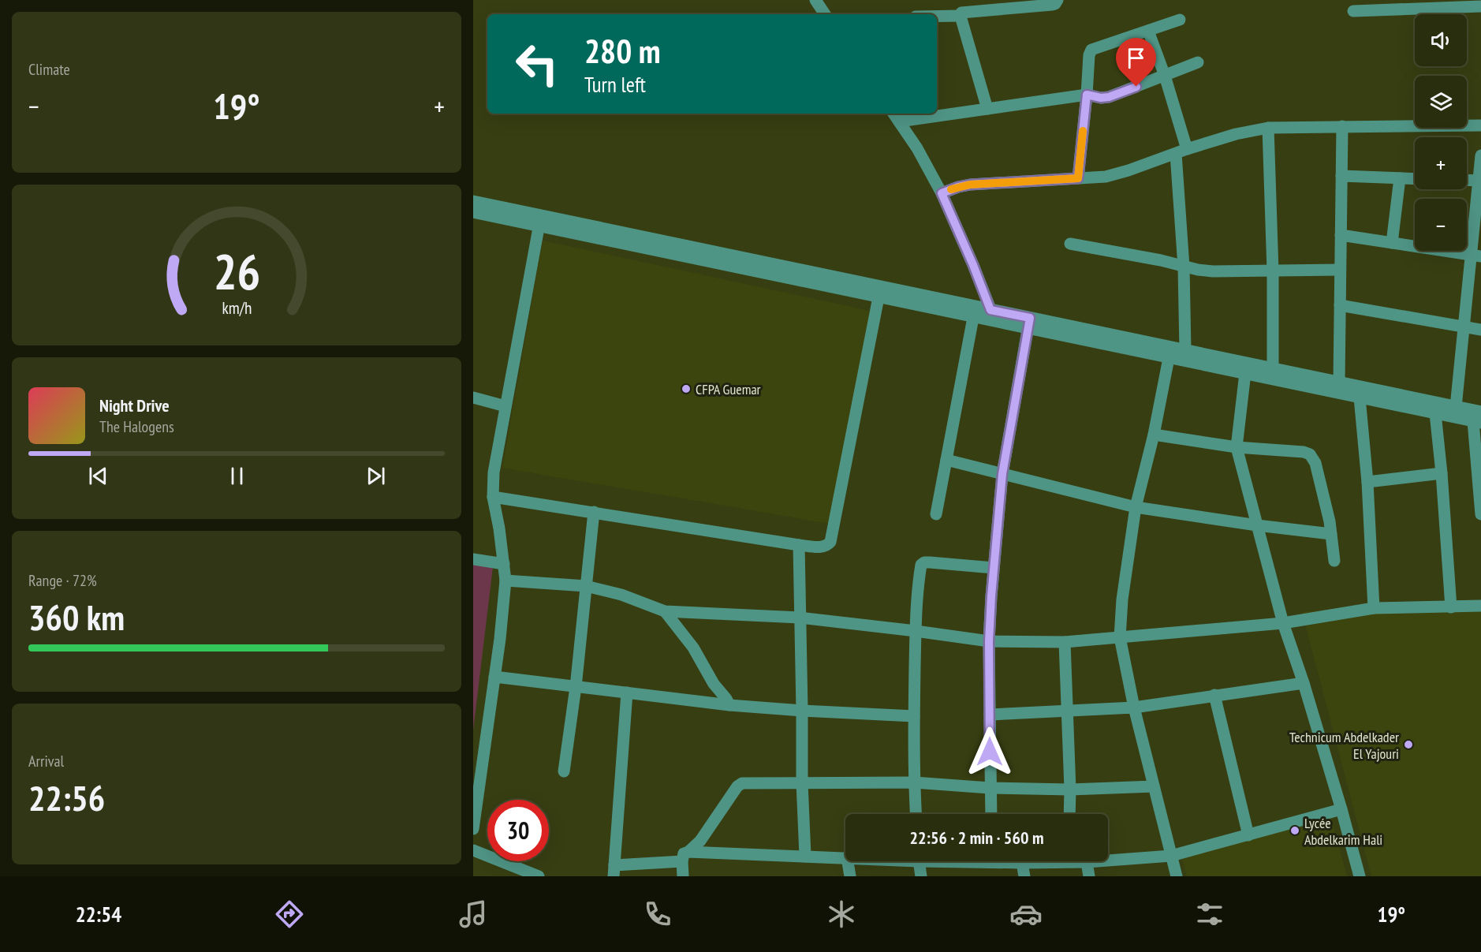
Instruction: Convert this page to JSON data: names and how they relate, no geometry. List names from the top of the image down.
{
  "places": ["CFPA Guemar", "Technicum Abdelkader El Yajouri", "Lycée Abdelkarim Hali"],
  "page": {
    "tile": [
      "Climate",
      ["Range · 72%", "360 km"],
      ["Arrival", "22:56"]
    ],
    "map_buttons": ["+", "−"],
    "turn": ["280 m", "Turn left"],
    "heat": ["−", "19°", "+"],
    "song": ["Night Drive", "The Halogens"],
    "limit": "30",
    "trip": "22:56 · 2 min · 560 m",
    "tabs": ["22:54", "19°"],
    "gauge": ["26", "km/h"]
  }
}
